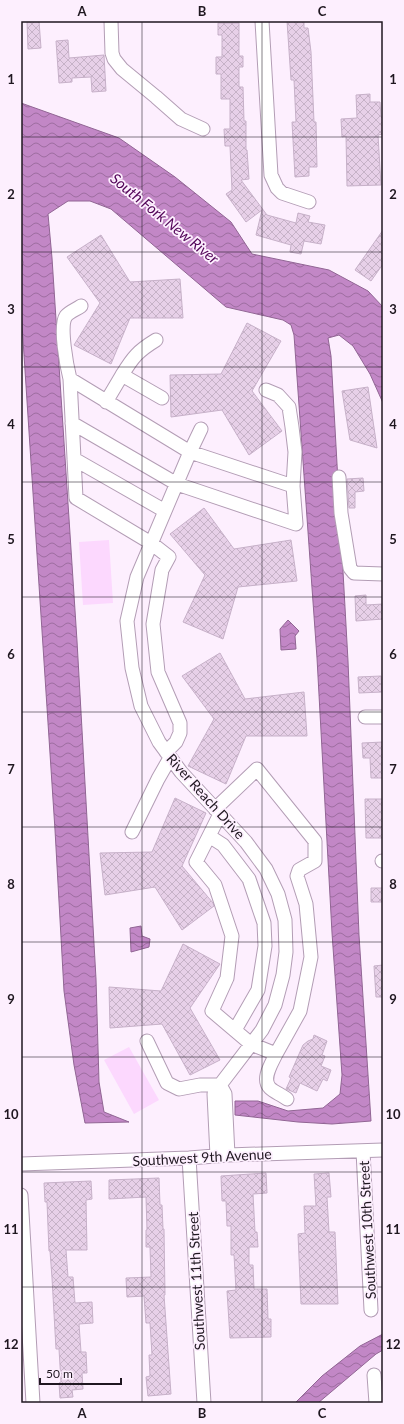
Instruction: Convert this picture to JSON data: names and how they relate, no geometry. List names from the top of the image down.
{
  "streets": {
    "street": [
      "River Reach Drive",
      "Southwest 9th Avenue",
      "Southwest 10th Street",
      "Southwest 11th Street"
    ]
  },
  "crossings": [
    ["Southwest 9th Avenue", "Southwest 10th Street"],
    ["Southwest 9th Avenue", "Southwest 11th Street"]
  ],
  "water": ["South Fork New River"],
  "scale_bar": "50 m",
  "grid": {
    "columns": ["A", "B", "C"],
    "rows": [
      "1",
      "2",
      "3",
      "4",
      "5",
      "6",
      "7",
      "8",
      "9",
      "10",
      "11",
      "12"
    ]
  }
}
